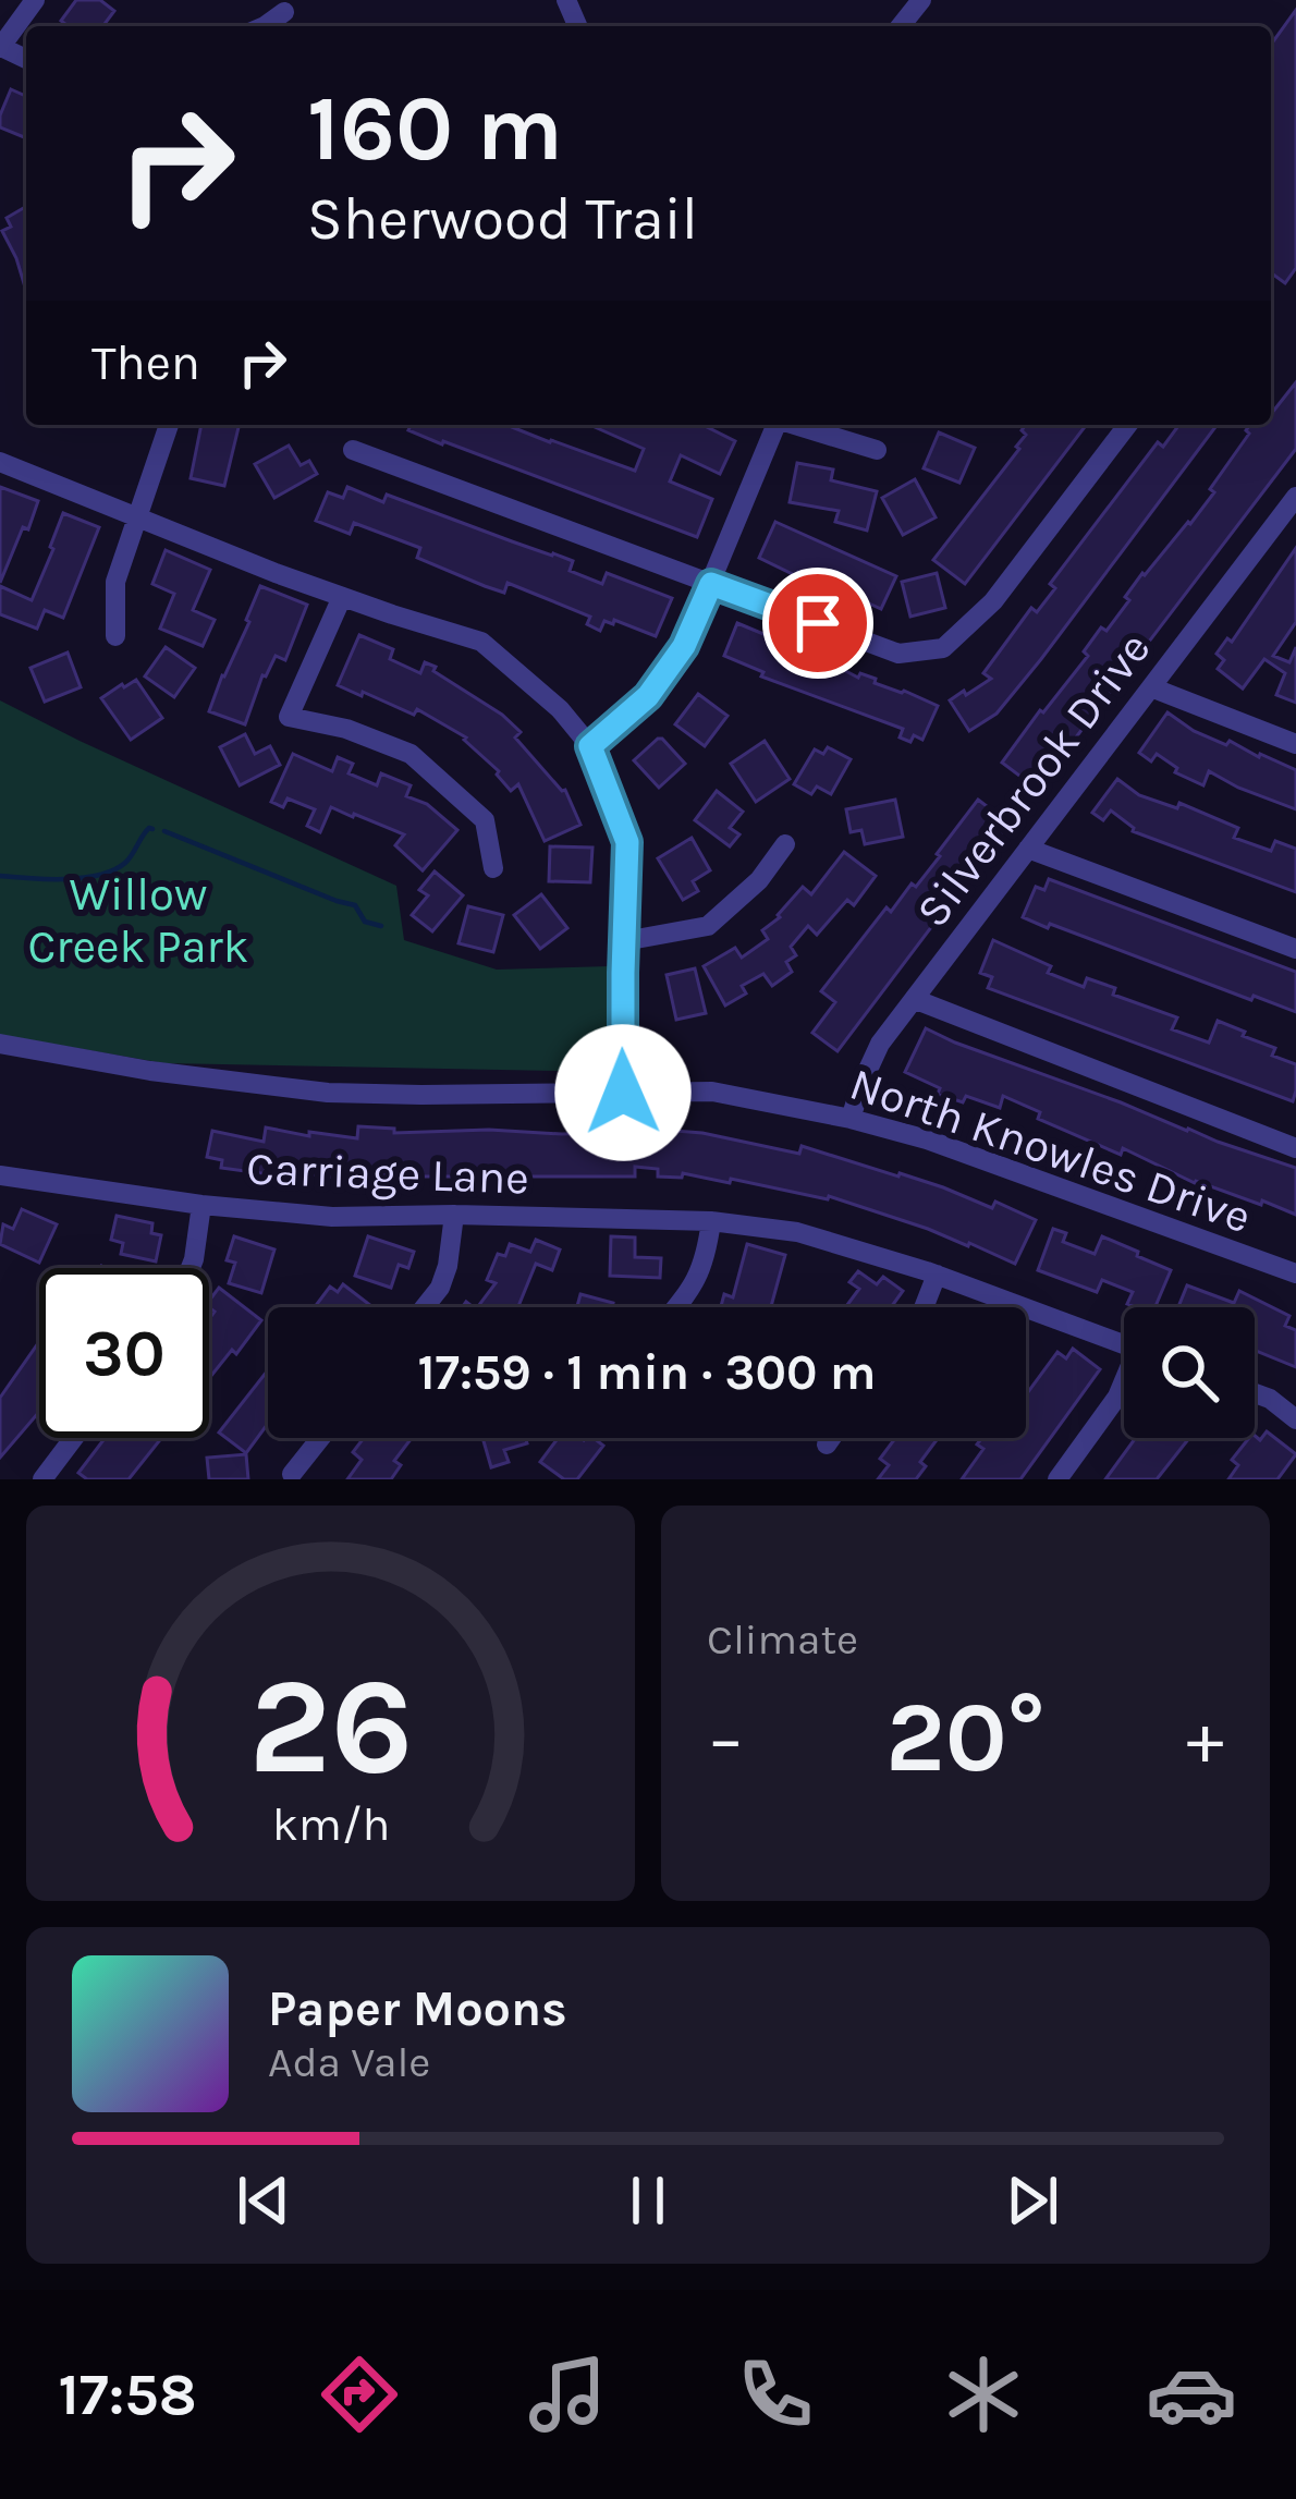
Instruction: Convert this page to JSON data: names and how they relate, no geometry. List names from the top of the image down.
{
  "streets": {
    "street": ["Silverbrook Drive", "North Knowles Drive", "Carriage Lane"]
  },
  "crossings": [
    ["Silverbrook Drive", "North Knowles Drive"]
  ],
  "parks": ["Willow Creek Park"],
  "page": {
    "turn": ["160 m", "Sherwood Trail"],
    "then": "Then",
    "limit": "30",
    "trip": "17:59 · 1 min · 300 m",
    "tile": "Climate",
    "heat": ["−", "20°", "+"],
    "song": ["Paper Moons", "Ada Vale"],
    "tabs": "17:58",
    "gauge": ["26", "km/h"]
  }
}
